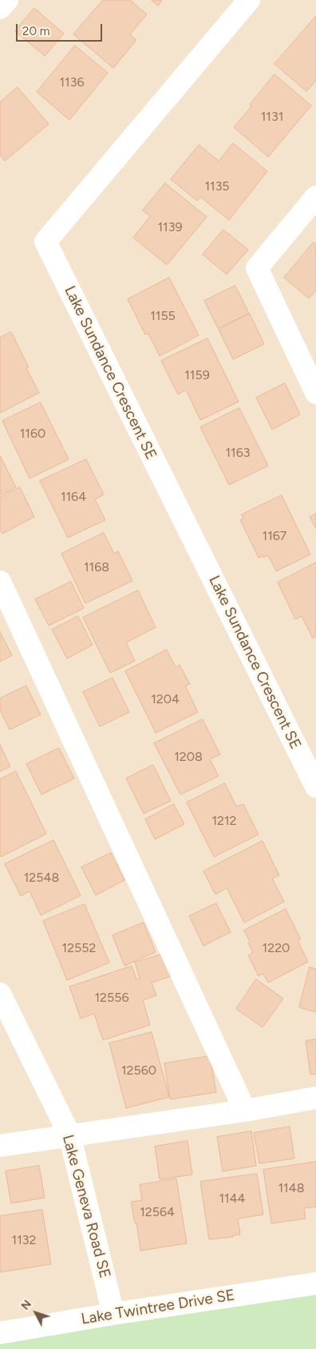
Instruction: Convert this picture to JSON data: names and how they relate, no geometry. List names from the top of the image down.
{
  "streets": {
    "street": ["Lake Sundance Crescent SE", "Lake Geneva Road SE", "Lake Twintree Drive SE"]
  },
  "crossings": [
    ["Lake Geneva Road SE", "Lake Twintree Drive SE"]
  ],
  "house_numbers": [
    "1136",
    "1131",
    "1135",
    "1139",
    "1155",
    "1159",
    "1160",
    "1163",
    "1164",
    "1167",
    "1168",
    "1204",
    "1208",
    "1212",
    "12548",
    "12552",
    "1220",
    "12556",
    "12560",
    "1148",
    "1144",
    "12564",
    "1132"
  ],
  "scale_bar": "20 m",
  "north": "top left"
}
